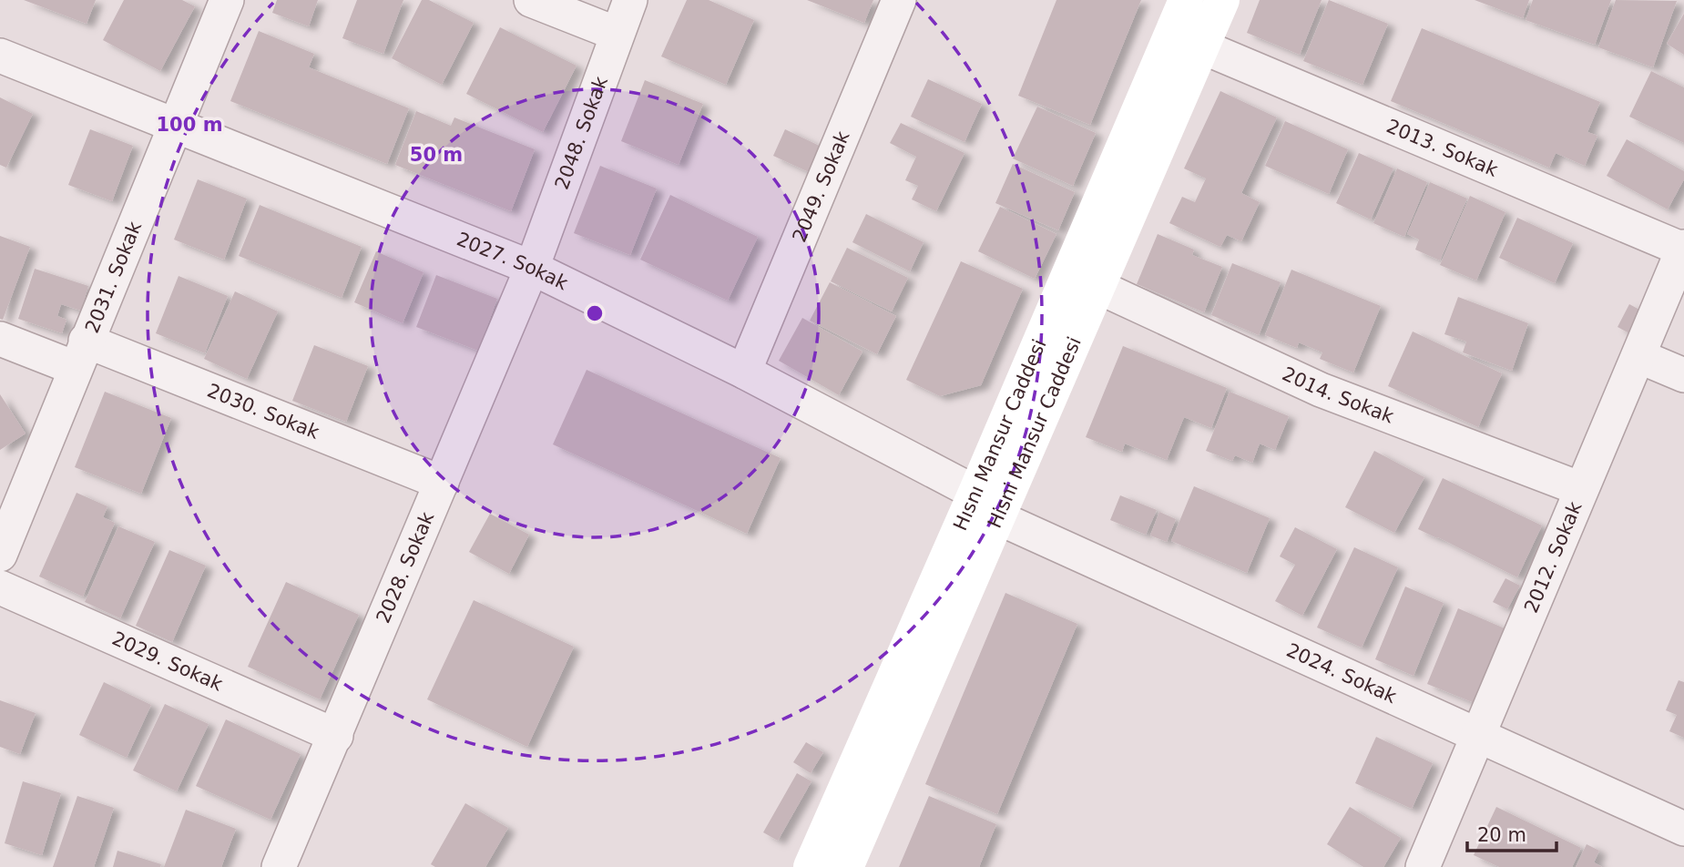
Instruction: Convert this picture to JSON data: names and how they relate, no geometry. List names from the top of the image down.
{
  "streets": {
    "main road": ["Hisni Mansur Caddesi", "Hısnı Mansur Caddesi"],
    "street": [
      "2048. Sokak",
      "2013. Sokak",
      "2049. Sokak",
      "2027. Sokak",
      "2031. Sokak",
      "2014. Sokak",
      "2030. Sokak",
      "2012. Sokak",
      "2028. Sokak",
      "2029. Sokak",
      "2024. Sokak"
    ]
  },
  "crossings": [
    ["2048. Sokak", "2027. Sokak"],
    ["2048. Sokak", "2028. Sokak"],
    ["2013. Sokak", "Hisni Mansur Caddesi"],
    ["2013. Sokak", "2012. Sokak"],
    ["2049. Sokak", "2027. Sokak"],
    ["2027. Sokak", "2031. Sokak"],
    ["2027. Sokak", "Hisni Mansur Caddesi"],
    ["2027. Sokak", "Hısnı Mansur Caddesi"],
    ["2027. Sokak", "2028. Sokak"],
    ["2027. Sokak", "2024. Sokak"],
    ["2031. Sokak", "2030. Sokak"],
    ["2014. Sokak", "Hisni Mansur Caddesi"],
    ["2014. Sokak", "2012. Sokak"],
    ["2030. Sokak", "2028. Sokak"],
    ["Hisni Mansur Caddesi", "Hısnı Mansur Caddesi"],
    ["Hisni Mansur Caddesi", "2024. Sokak"],
    ["Hısnı Mansur Caddesi", "2024. Sokak"],
    ["2012. Sokak", "2024. Sokak"],
    ["2028. Sokak", "2029. Sokak"]
  ],
  "scale_bar": "20 m",
  "rings": ["100 m", "50 m"]
}
